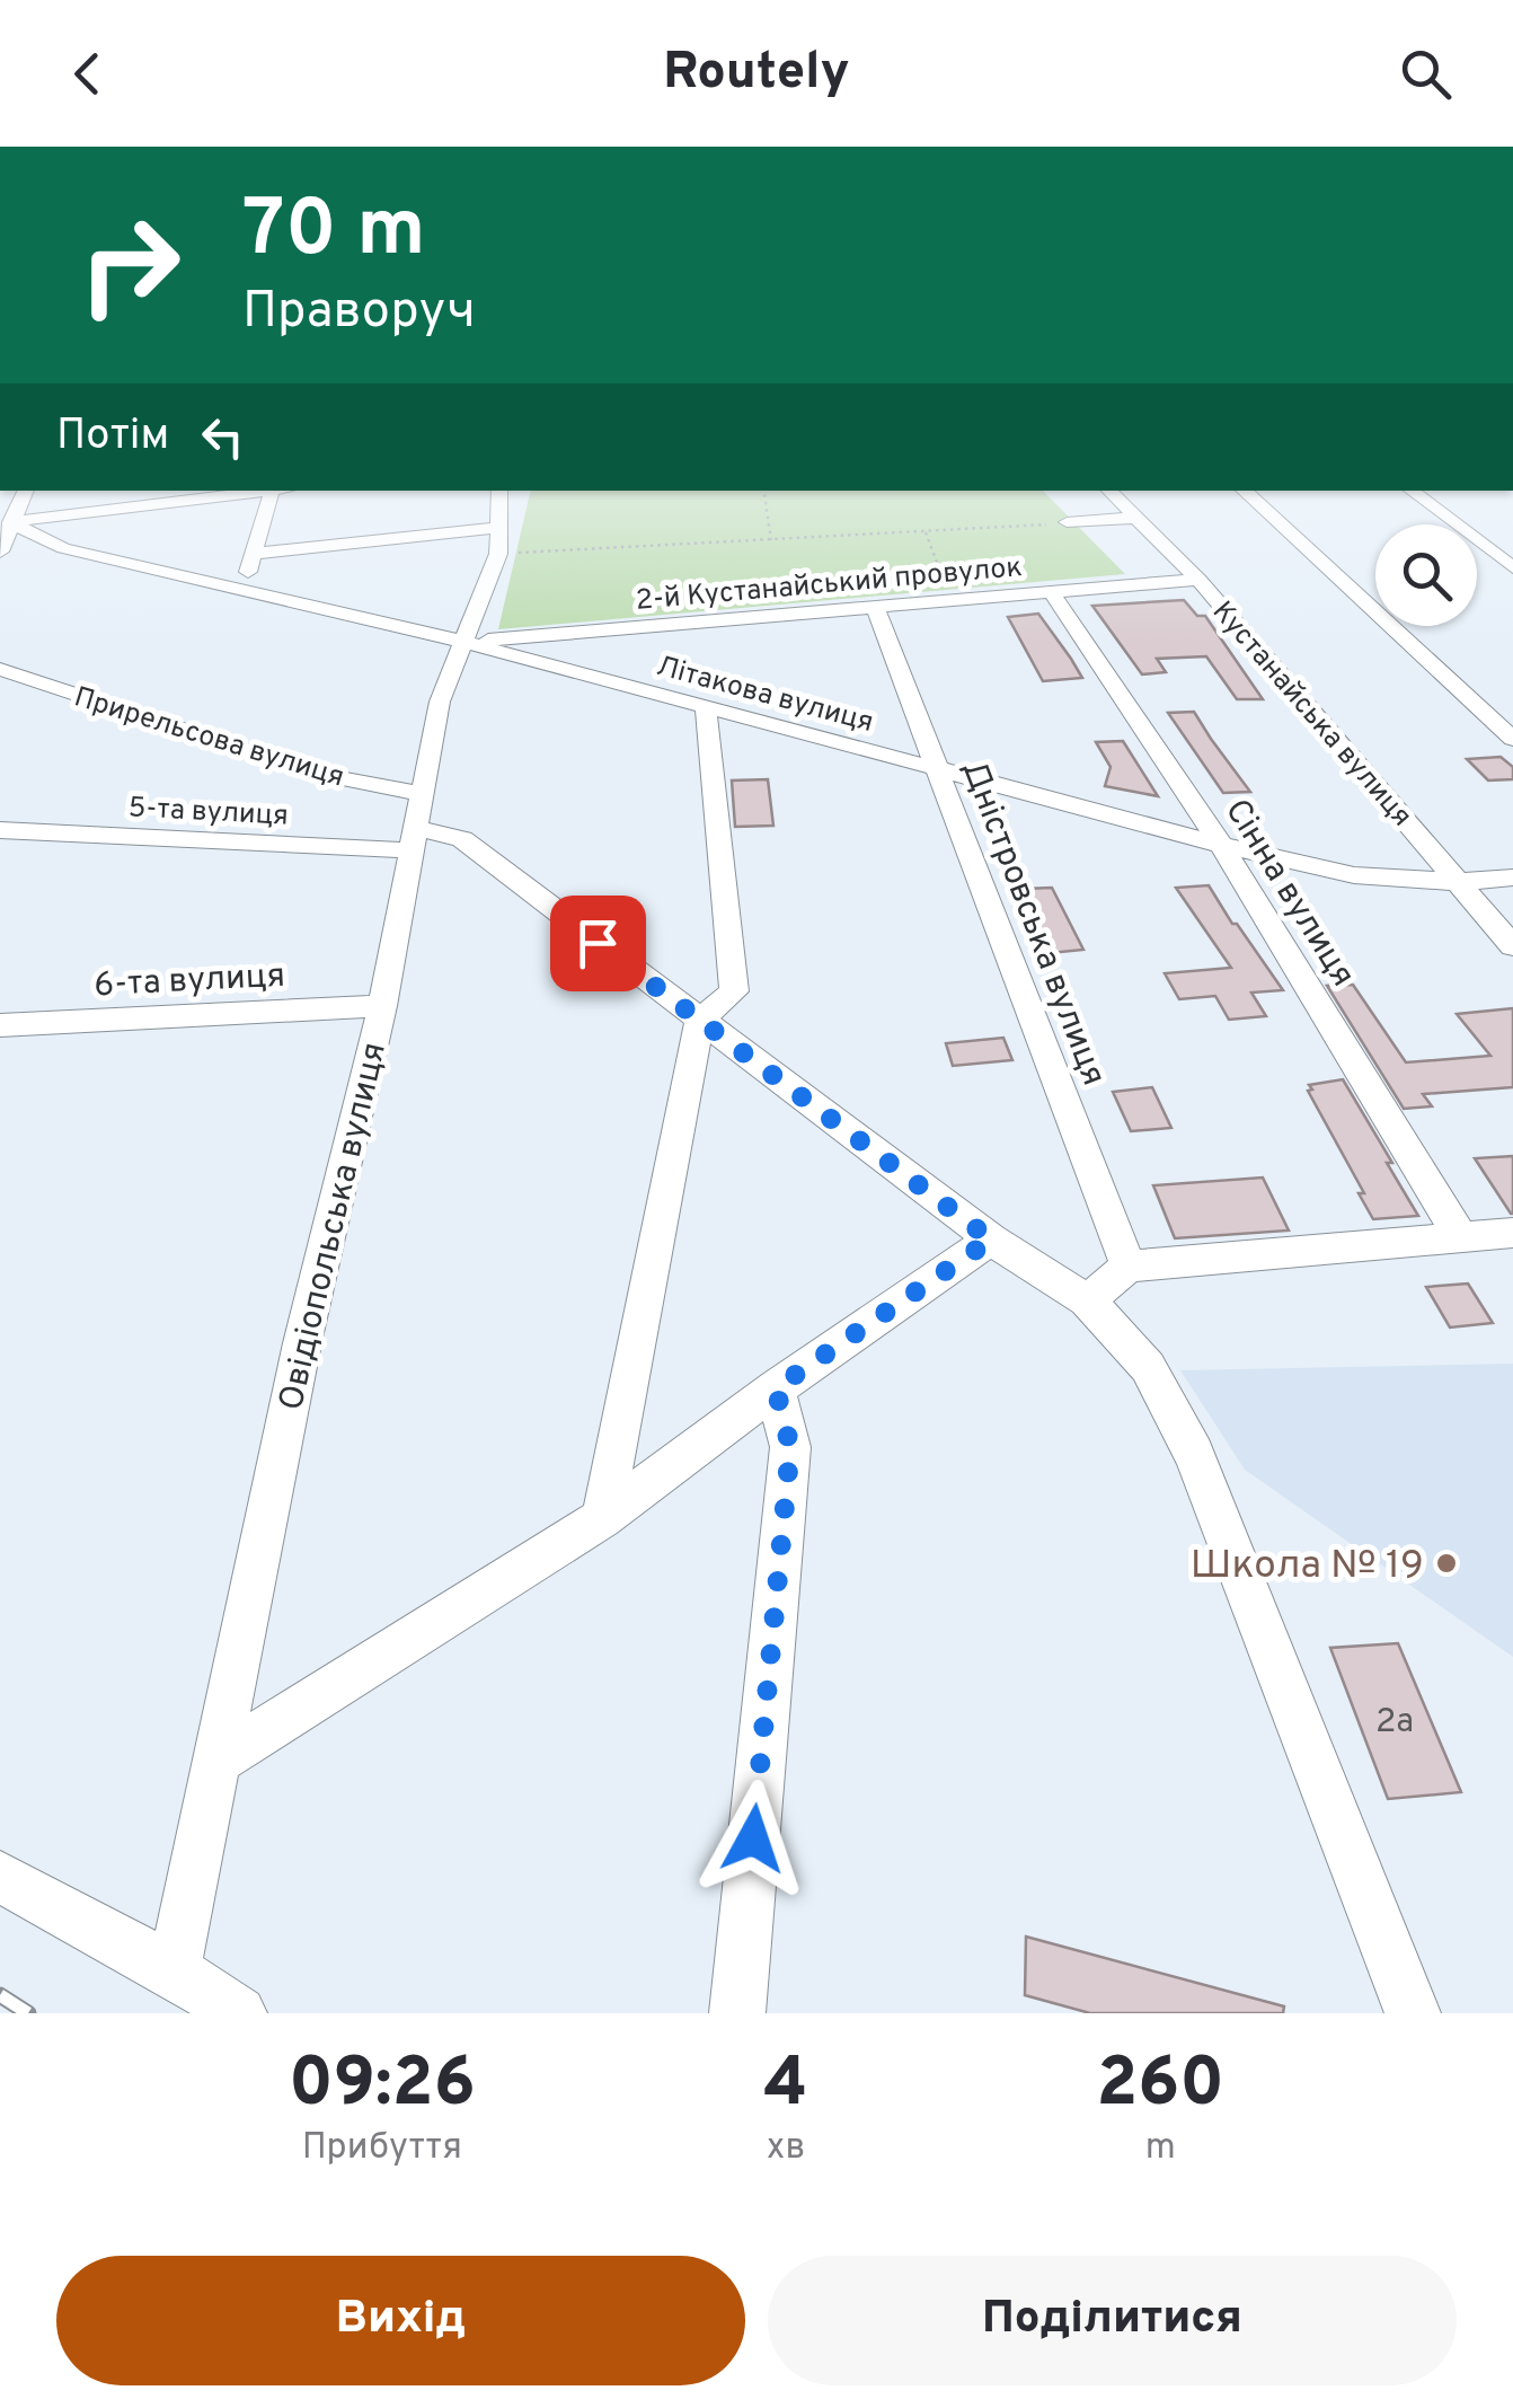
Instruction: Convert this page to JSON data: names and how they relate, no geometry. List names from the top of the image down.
{
  "streets": {
    "street": [
      "2-й Кустанайський провулок",
      "Літакова вулиця",
      "Кустанайська вулиця",
      "Прирельсова вулиця",
      "5-та вулиця",
      "Сінна вулиця",
      "Дністровська вулиця",
      "6-та вулиця",
      "Овідіопольська вулиця"
    ]
  },
  "crossings": [
    ["2-й Кустанайський провулок", "Літакова вулиця"],
    ["2-й Кустанайський провулок", "Кустанайська вулиця"],
    ["2-й Кустанайський провулок", "Сінна вулиця"],
    ["2-й Кустанайський провулок", "Дністровська вулиця"],
    ["2-й Кустанайський провулок", "Овідіопольська вулиця"],
    ["Літакова вулиця", "Кустанайська вулиця"],
    ["Літакова вулиця", "Сінна вулиця"],
    ["Літакова вулиця", "Дністровська вулиця"],
    ["Літакова вулиця", "Овідіопольська вулиця"],
    ["Прирельсова вулиця", "5-та вулиця"],
    ["Прирельсова вулиця", "Овідіопольська вулиця"],
    ["5-та вулиця", "Овідіопольська вулиця"],
    ["6-та вулиця", "Овідіопольська вулиця"]
  ],
  "places": ["Школа № 19"],
  "house_numbers": ["2а"],
  "page": {
    "header": "Routely",
    "turn": ["70 m", "Праворуч"],
    "then": "Потім",
    "eta": [
      "09:26",
      "Прибуття",
      "4",
      "хв",
      "260",
      "m"
    ],
    "buttons": ["Вихід", "Поділитися"]
  }
}
